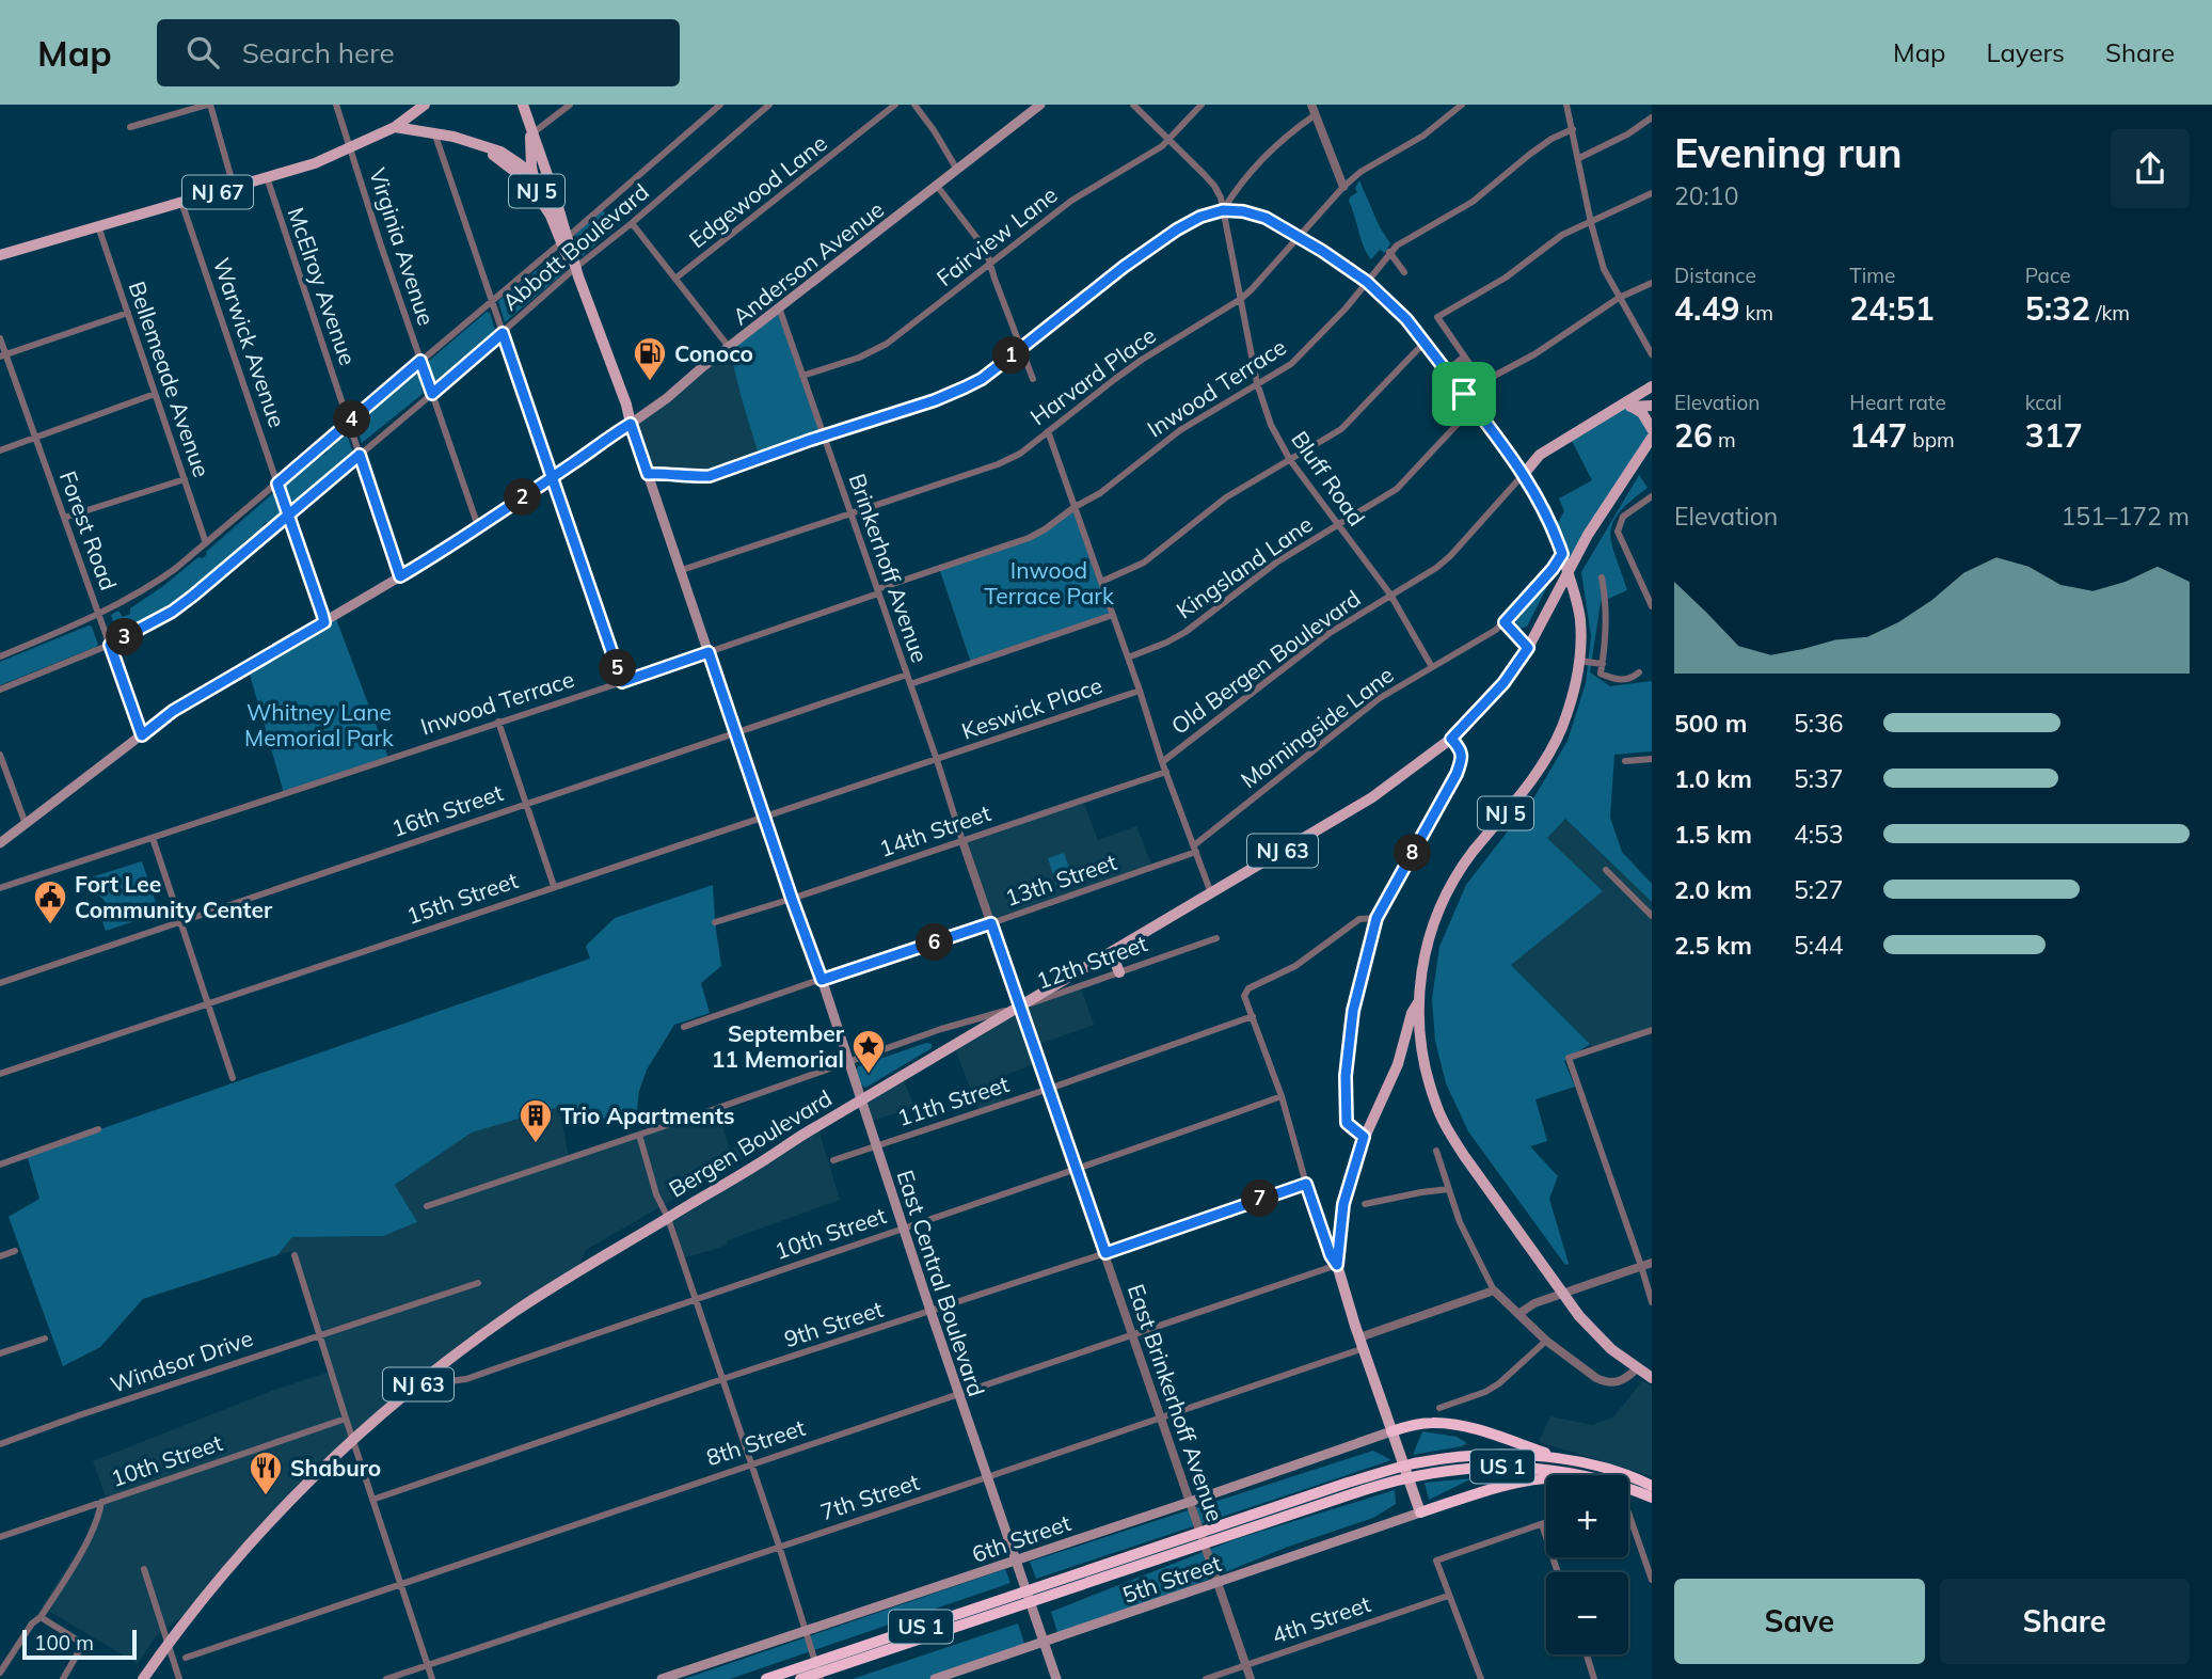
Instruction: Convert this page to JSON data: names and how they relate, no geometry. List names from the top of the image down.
{
  "streets": {
    "highway": ["US 1"],
    "main road": [
      "NJ 5",
      "NJ 67",
      "Anderson Avenue",
      "NJ 63",
      "Bergen Boulevard",
      "East Central Boulevard",
      "6th Street",
      "5th Street"
    ],
    "street": [
      "Edgewood Lane",
      "Fairview Lane",
      "Virginia Avenue",
      "Abbott Boulevard",
      "McElroy Avenue",
      "Warwick Avenue",
      "Harvard Place",
      "Bellemeade Avenue",
      "Inwood Terrace",
      "Bluff Road",
      "Forest Road",
      "Kingsland Lane",
      "Brinkerhoff Avenue",
      "Old Bergen Boulevard",
      "Keswick Place",
      "Morningside Lane",
      "16th Street",
      "14th Street",
      "13th Street",
      "15th Street",
      "12th Street",
      "11th Street",
      "10th Street",
      "9th Street",
      "Windsor Drive",
      "East Brinkerhoff Avenue",
      "8th Street",
      "7th Street",
      "4th Street"
    ]
  },
  "crossings": [
    ["NJ 5", "Abbott Boulevard"],
    ["NJ 5", "Anderson Avenue"],
    ["NJ 5", "Harvard Place"],
    ["NJ 5", "Inwood Terrace"],
    ["NJ 5", "Bluff Road"],
    ["NJ 5", "Kingsland Lane"],
    ["NJ 5", "Brinkerhoff Avenue"],
    ["NJ 5", "Old Bergen Boulevard"],
    ["NJ 5", "Morningside Lane"],
    ["NJ 5", "East Central Boulevard"],
    ["NJ 67", "Virginia Avenue"],
    ["NJ 67", "McElroy Avenue"],
    ["NJ 67", "Warwick Avenue"],
    ["NJ 67", "Bellemeade Avenue"],
    ["Fairview Lane", "Bluff Road"],
    ["Fairview Lane", "Brinkerhoff Avenue"],
    ["Virginia Avenue", "Abbott Boulevard"],
    ["Virginia Avenue", "Anderson Avenue"],
    ["Abbott Boulevard", "McElroy Avenue"],
    ["Abbott Boulevard", "Warwick Avenue"],
    ["Abbott Boulevard", "Bellemeade Avenue"],
    ["Abbott Boulevard", "Forest Road"],
    ["Anderson Avenue", "McElroy Avenue"],
    ["Anderson Avenue", "Warwick Avenue"],
    ["Anderson Avenue", "Forest Road"],
    ["Anderson Avenue", "Brinkerhoff Avenue"],
    ["Harvard Place", "Bluff Road"],
    ["Harvard Place", "Brinkerhoff Avenue"],
    ["Harvard Place", "East Central Boulevard"],
    ["Inwood Terrace", "Bluff Road"],
    ["Inwood Terrace", "Brinkerhoff Avenue"],
    ["Inwood Terrace", "East Central Boulevard"],
    ["Bluff Road", "Kingsland Lane"],
    ["Bluff Road", "Old Bergen Boulevard"],
    ["Bluff Road", "Morningside Lane"],
    ["Brinkerhoff Avenue", "Keswick Place"],
    ["Brinkerhoff Avenue", "16th Street"],
    ["Brinkerhoff Avenue", "14th Street"],
    ["Brinkerhoff Avenue", "15th Street"],
    ["Brinkerhoff Avenue", "East Brinkerhoff Avenue"],
    ["Keswick Place", "15th Street"],
    ["Morningside Lane", "13th Street"],
    ["16th Street", "East Central Boulevard"],
    ["14th Street", "East Central Boulevard"],
    ["14th Street", "East Brinkerhoff Avenue"],
    ["13th Street", "East Central Boulevard"],
    ["13th Street", "East Brinkerhoff Avenue"],
    ["15th Street", "East Central Boulevard"],
    ["12th Street", "Bergen Boulevard"],
    ["12th Street", "East Central Boulevard"],
    ["12th Street", "East Brinkerhoff Avenue"],
    ["11th Street", "East Central Boulevard"],
    ["11th Street", "East Brinkerhoff Avenue"],
    ["Bergen Boulevard", "10th Street"],
    ["Bergen Boulevard", "East Central Boulevard"],
    ["Bergen Boulevard", "East Brinkerhoff Avenue"],
    ["10th Street", "East Central Boulevard"],
    ["10th Street", "East Brinkerhoff Avenue"],
    ["East Central Boulevard", "9th Street"],
    ["East Central Boulevard", "8th Street"],
    ["East Central Boulevard", "7th Street"],
    ["East Central Boulevard", "6th Street"],
    ["East Central Boulevard", "5th Street"],
    ["9th Street", "East Brinkerhoff Avenue"],
    ["East Brinkerhoff Avenue", "8th Street"],
    ["East Brinkerhoff Avenue", "7th Street"],
    ["East Brinkerhoff Avenue", "6th Street"],
    ["East Brinkerhoff Avenue", "5th Street"],
    ["East Brinkerhoff Avenue", "4th Street"]
  ],
  "parks": ["Inwood Terrace Park", "Whitney Lane Memorial Park"],
  "places": {
    "fuel station": ["Conoco"],
    "public building": ["Fort Lee Community Center"],
    "place": ["September 11 Memorial"],
    "building": ["Trio Apartments"],
    "restaurant": ["Shaburo"]
  },
  "scale_bar": "100 m",
  "page": {
    "header": "Map",
    "search": "Search here",
    "nav": ["Map", "Layers", "Share"],
    "heading": ["Evening run", "20:10"],
    "stats": [
      ["Distance", "4.49 km"],
      ["Time", "24:51"],
      ["Pace", "5:32 /km"],
      ["Elevation", "26 m"],
      ["Heart rate", "147 bpm"],
      ["kcal", "317"]
    ],
    "pins": [
      "1",
      "4",
      "2",
      "3",
      "5",
      "8",
      "6",
      "7"
    ],
    "chart": ["Elevation", "151–172 m"],
    "list": [
      {
        "name": "500 m",
        "note": "5:36"
      },
      {
        "name": "1.0 km",
        "note": "5:37"
      },
      {
        "name": "1.5 km",
        "note": "4:53"
      },
      {
        "name": "2.0 km",
        "note": "5:27"
      },
      {
        "name": "2.5 km",
        "note": "5:44"
      }
    ],
    "map_buttons": ["+", "−"],
    "buttons": ["Save", "Share"],
    "scale": "100 m"
  }
}
